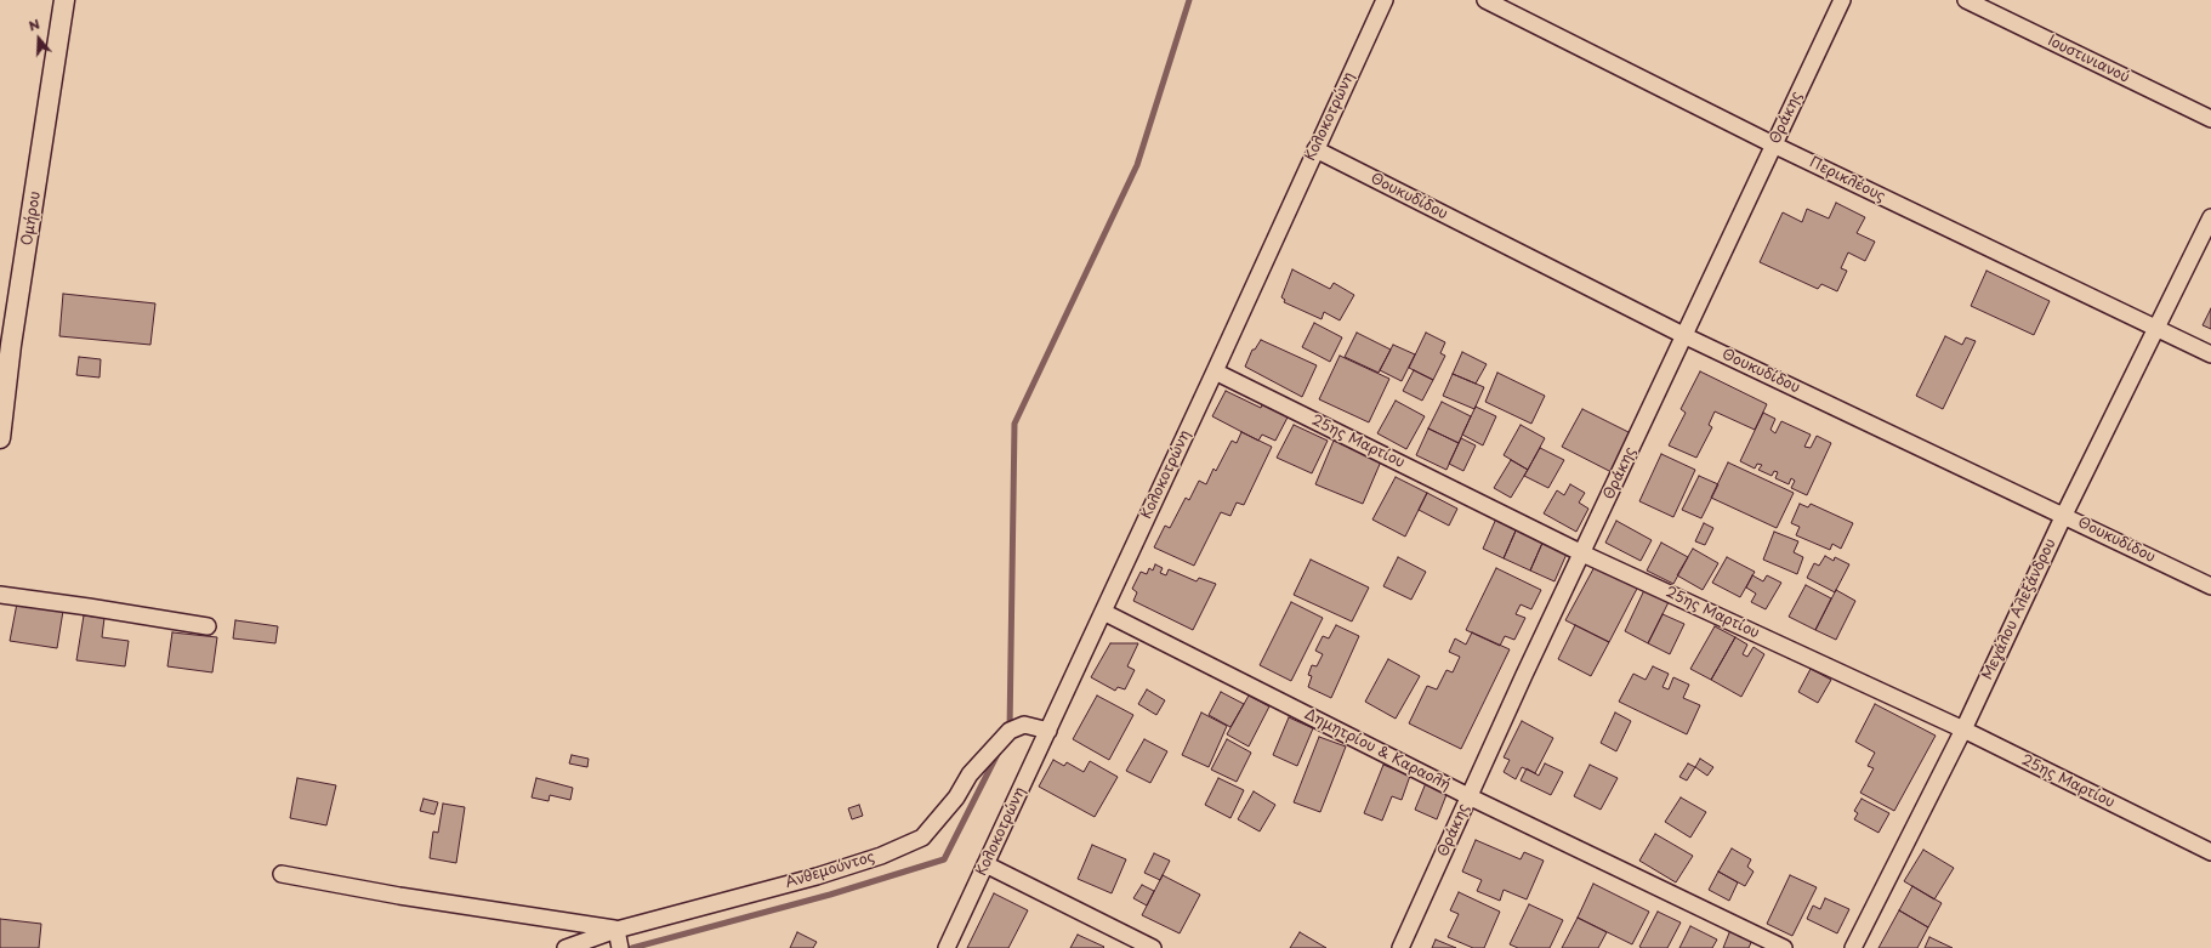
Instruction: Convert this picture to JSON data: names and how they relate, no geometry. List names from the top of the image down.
{
  "streets": {
    "street": [
      "Ιουστινιανού",
      "Κολοκοτρώνη",
      "Θράκης",
      "Περικλέους",
      "Θουκυδίδου",
      "Ομήρου",
      "25ης Μαρτίου",
      "Μεγάλου Αλεξάνδρου",
      "Δημητρίου & Καραολή",
      "Ανθεμούντος"
    ]
  },
  "crossings": [
    ["Κολοκοτρώνη", "Θουκυδίδου"],
    ["Κολοκοτρώνη", "25ης Μαρτίου"],
    ["Κολοκοτρώνη", "Δημητρίου & Καραολή"],
    ["Κολοκοτρώνη", "Ανθεμούντος"],
    ["Θράκης", "Περικλέους"],
    ["Θράκης", "Θουκυδίδου"],
    ["Θράκης", "25ης Μαρτίου"],
    ["Θράκης", "Δημητρίου & Καραολή"],
    ["Περικλέους", "Μεγάλου Αλεξάνδρου"],
    ["Θουκυδίδου", "Μεγάλου Αλεξάνδρου"],
    ["25ης Μαρτίου", "Μεγάλου Αλεξάνδρου"]
  ],
  "north": "top"
}
